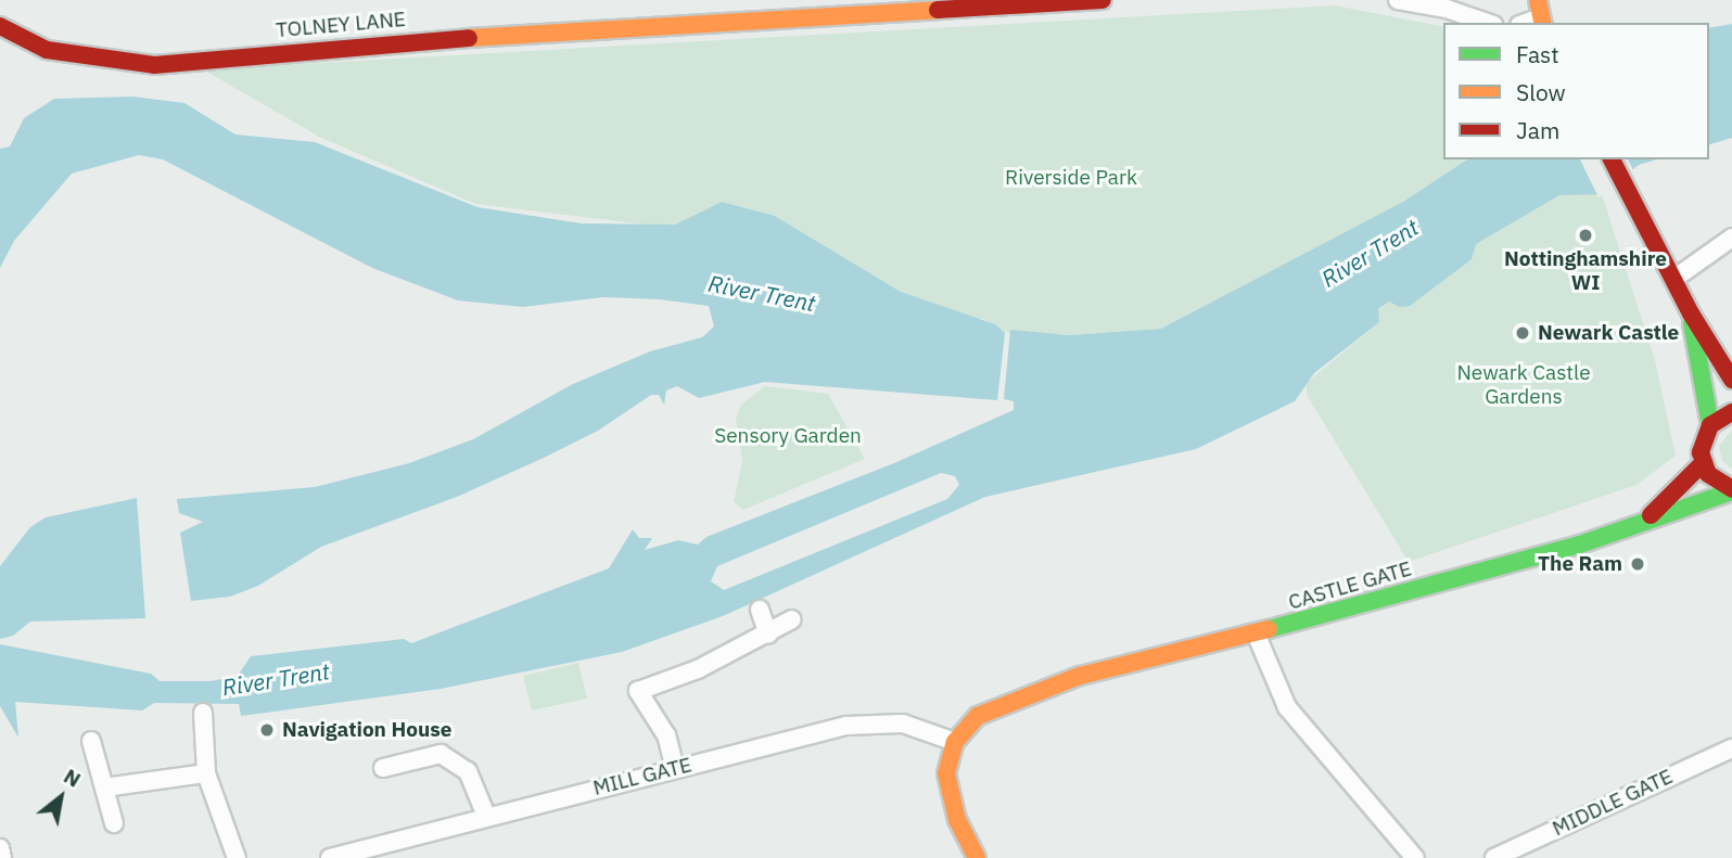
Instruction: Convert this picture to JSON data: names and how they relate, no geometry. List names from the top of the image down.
{
  "streets": {
    "main road": ["TOLNEY LANE", "CASTLE GATE"],
    "street": ["MILL GATE", "MIDDLE GATE"]
  },
  "crossings": [
    ["CASTLE GATE", "MILL GATE"]
  ],
  "water": ["River Trent"],
  "parks": ["Riverside Park", "Newark Castle Gardens", "Sensory Garden"],
  "places": [
    "Nottinghamshire WI",
    "Newark Castle",
    "The Ram",
    "Navigation House"
  ],
  "legend": ["Fast", "Slow", "Jam"],
  "north": "top right"
}
